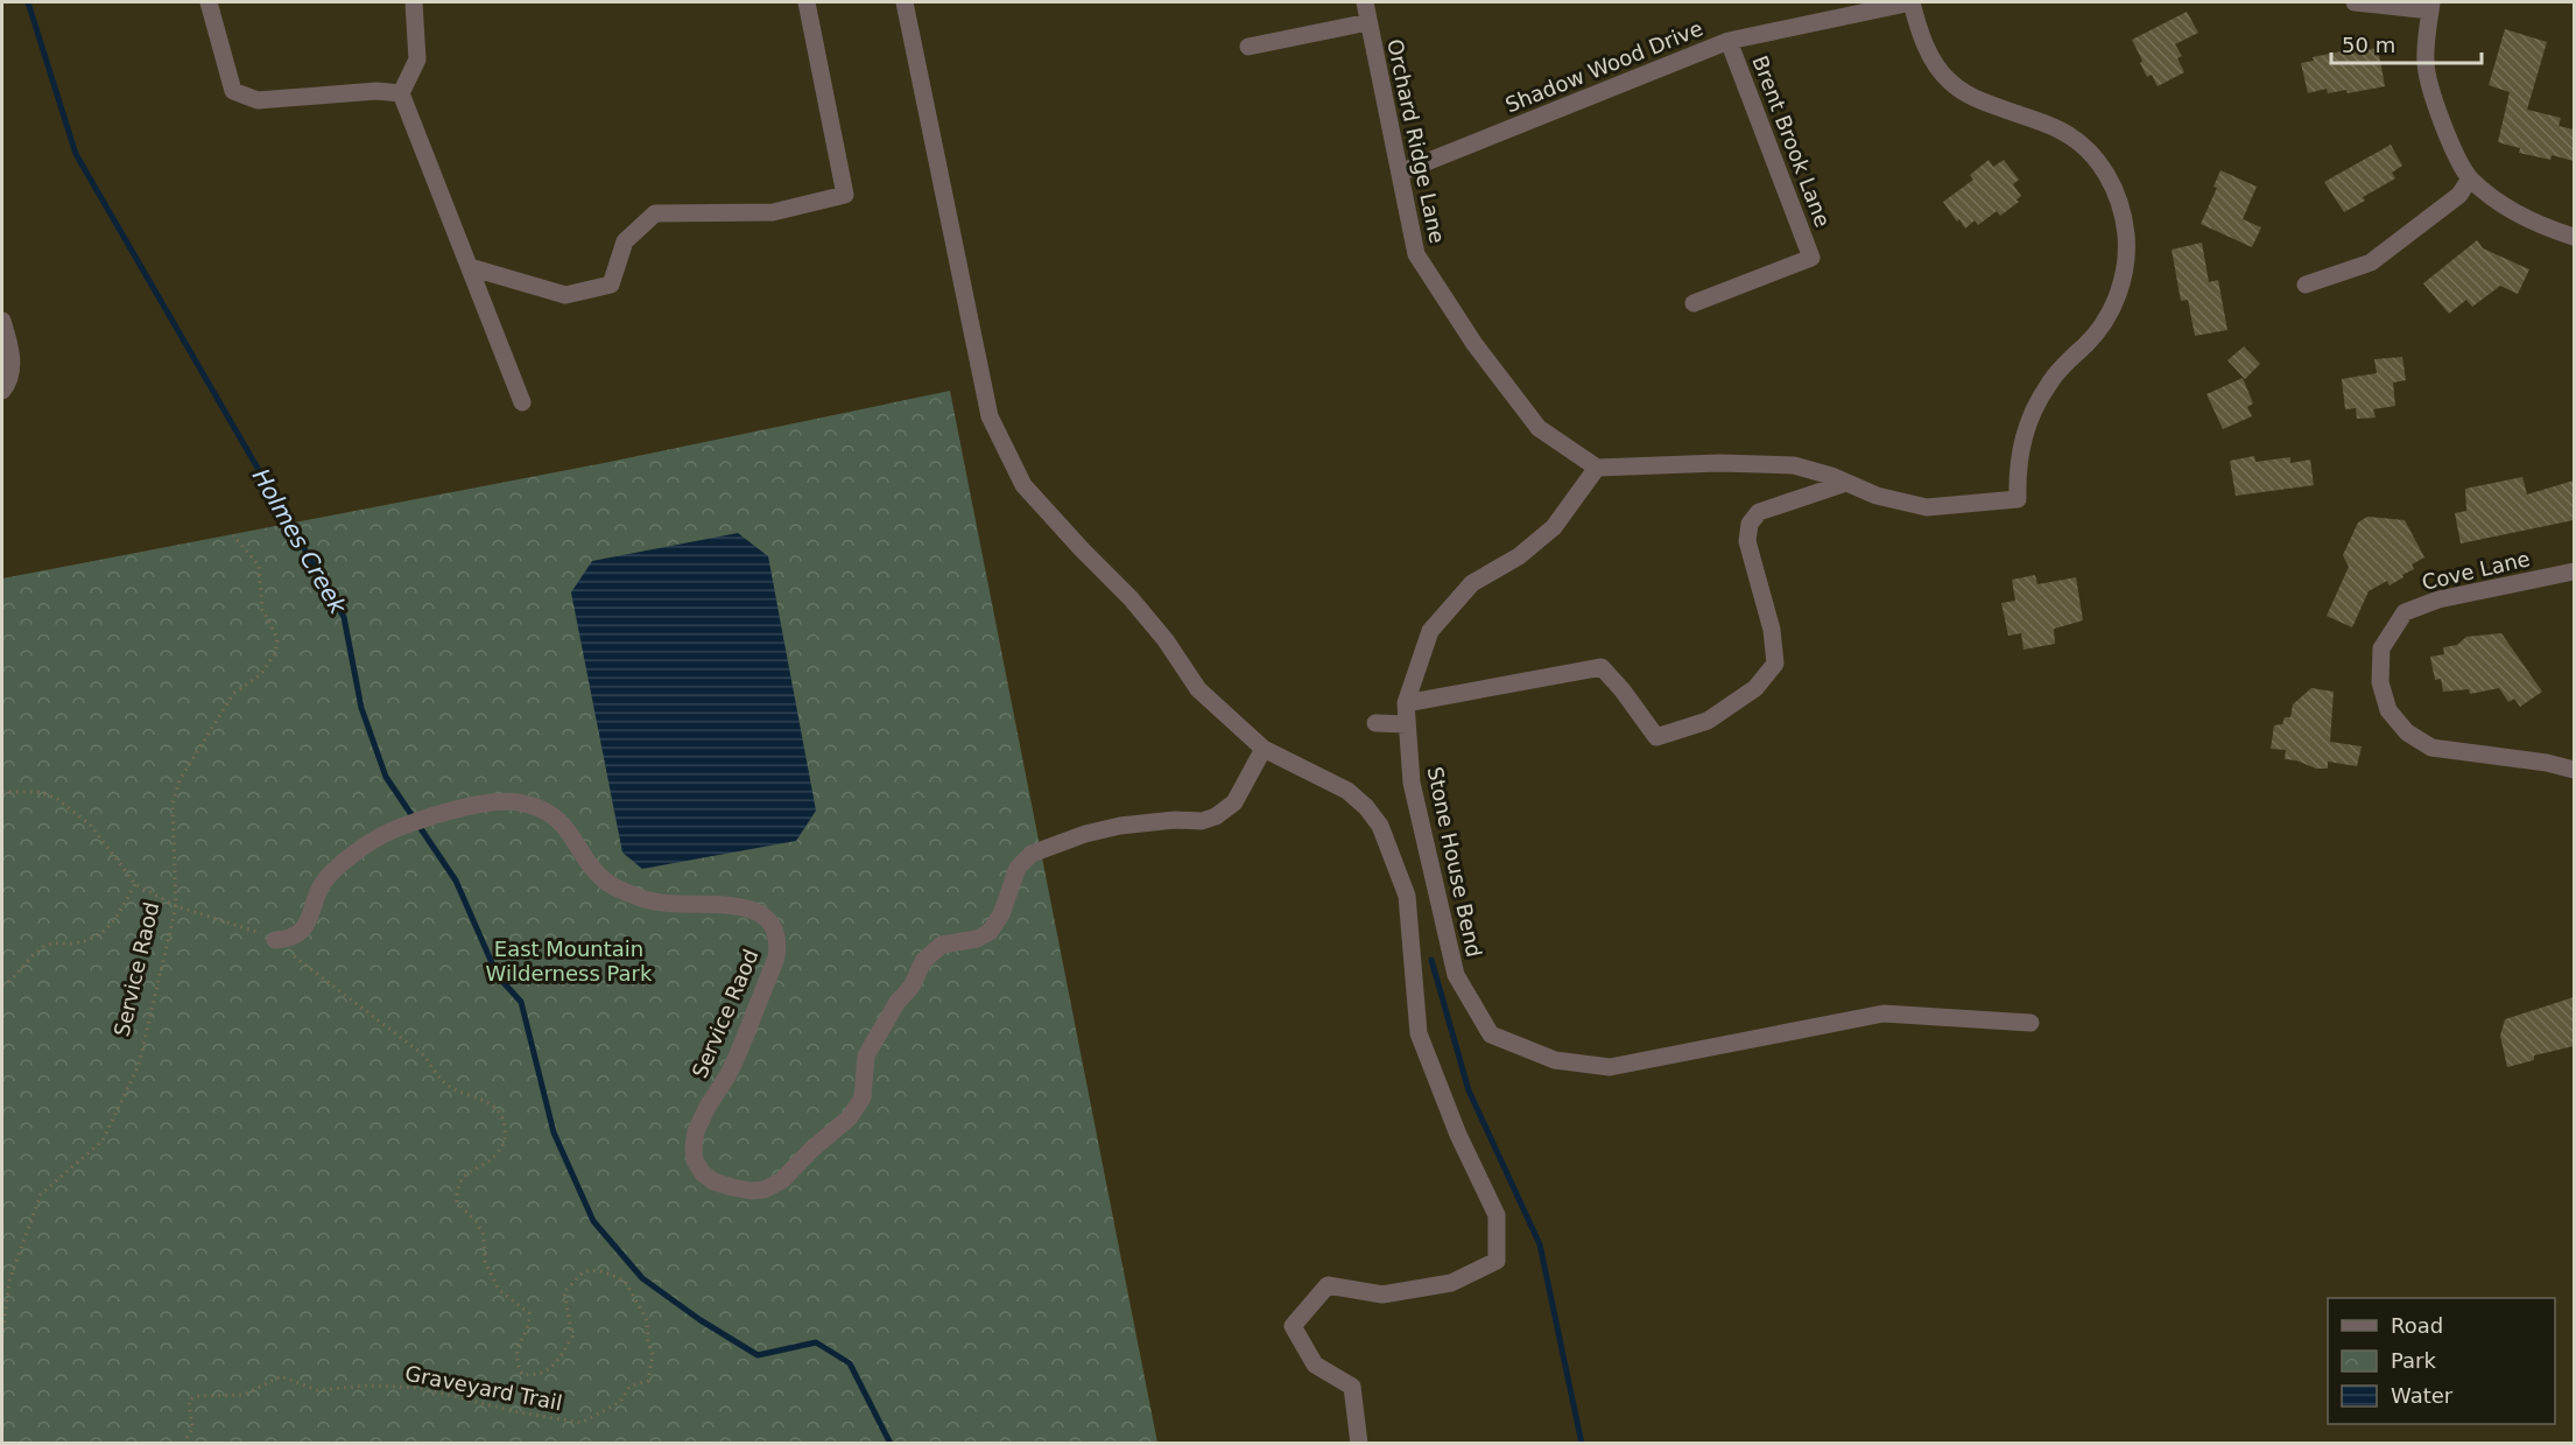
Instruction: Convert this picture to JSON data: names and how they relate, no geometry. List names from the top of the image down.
{
  "streets": {
    "street": [
      "Shadow Wood Drive",
      "Orchard Ridge Lane",
      "Brent Brook Lane",
      "Cove Lane",
      "Stone House Bend",
      "Service Raod"
    ],
    "path": ["Graveyard Trail"]
  },
  "crossings": [
    ["Shadow Wood Drive", "Orchard Ridge Lane"],
    ["Shadow Wood Drive", "Brent Brook Lane"],
    ["Orchard Ridge Lane", "Stone House Bend"],
    ["Service Raod", "Graveyard Trail"]
  ],
  "water": ["Holmes Creek"],
  "parks": ["East Mountain Wilderness Park"],
  "legend": ["Road", "Park", "Water"],
  "scale_bar": "50 m"
}
